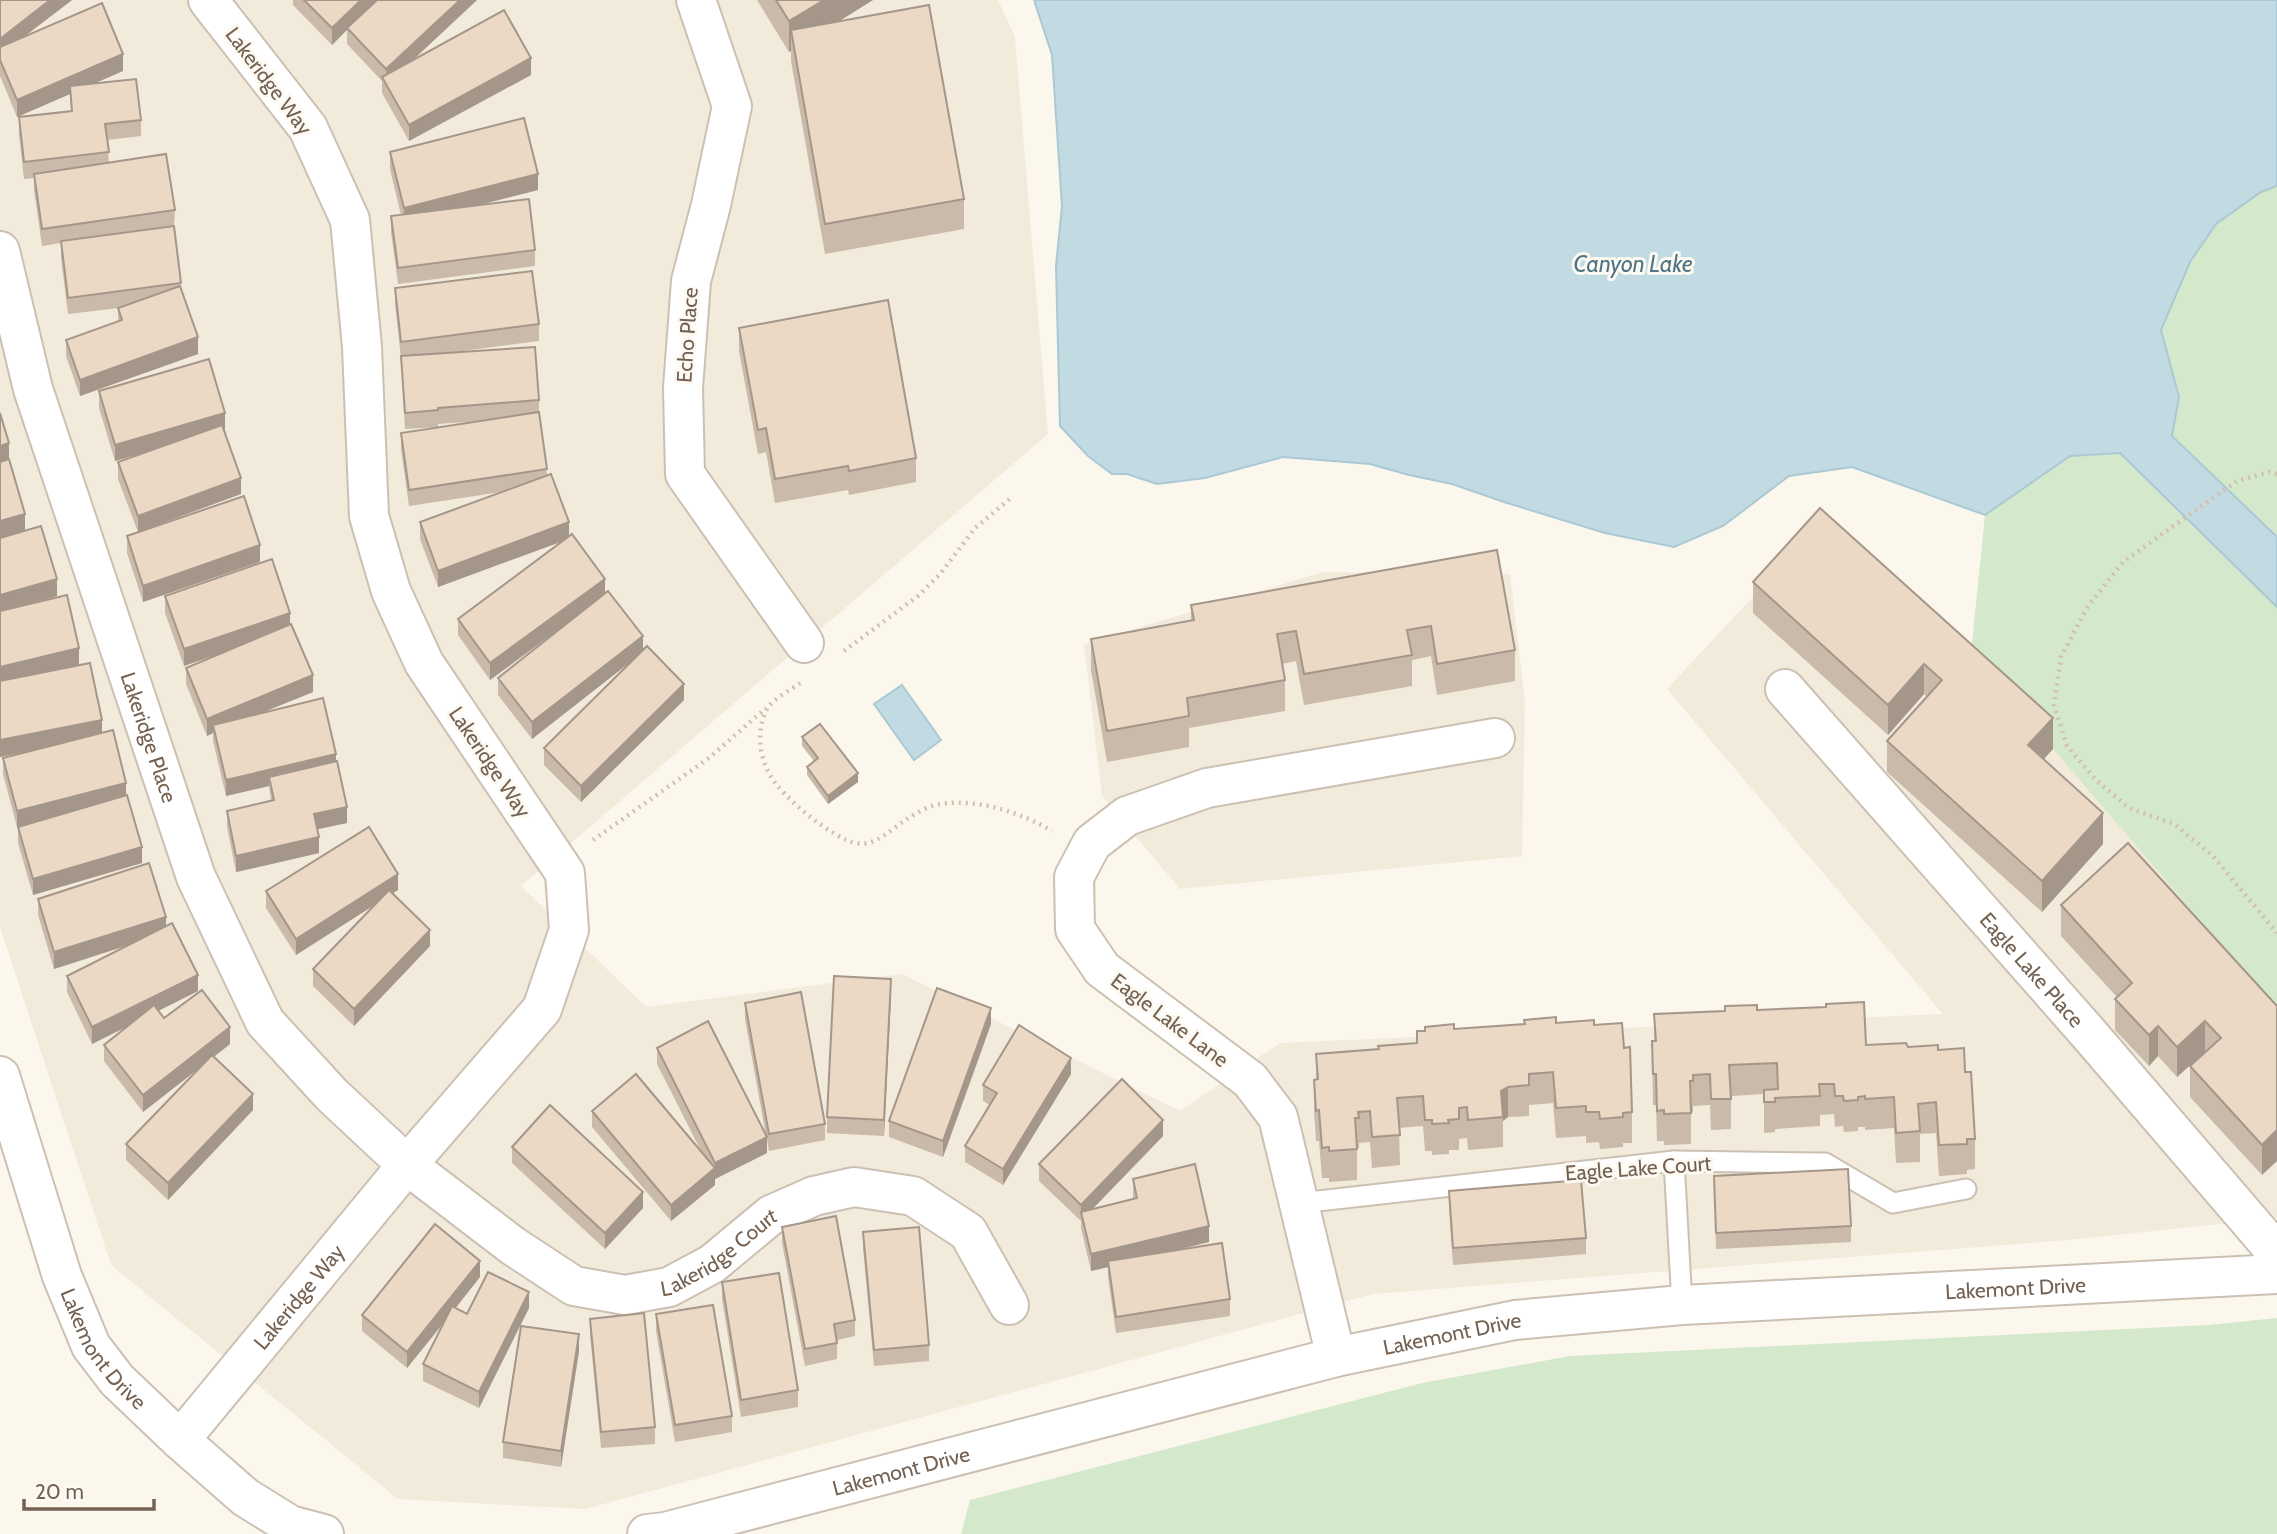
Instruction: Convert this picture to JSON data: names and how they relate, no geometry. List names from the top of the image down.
{
  "streets": {
    "street": [
      "Lakeridge Way",
      "Echo Place",
      "Lakeridge Place",
      "Eagle Lake Place",
      "Eagle Lake Lane",
      "Lakeridge Court",
      "Lakemont Drive"
    ],
    "lane": ["Eagle Lake Court"]
  },
  "crossings": [
    ["Lakeridge Way", "Lakeridge Place"],
    ["Lakeridge Way", "Lakeridge Court"],
    ["Lakeridge Way", "Lakemont Drive"],
    ["Lakeridge Place", "Lakeridge Court"],
    ["Eagle Lake Lane", "Eagle Lake Court"],
    ["Eagle Lake Lane", "Lakemont Drive"]
  ],
  "water": ["Canyon Lake"],
  "scale_bar": "20 m"
}
